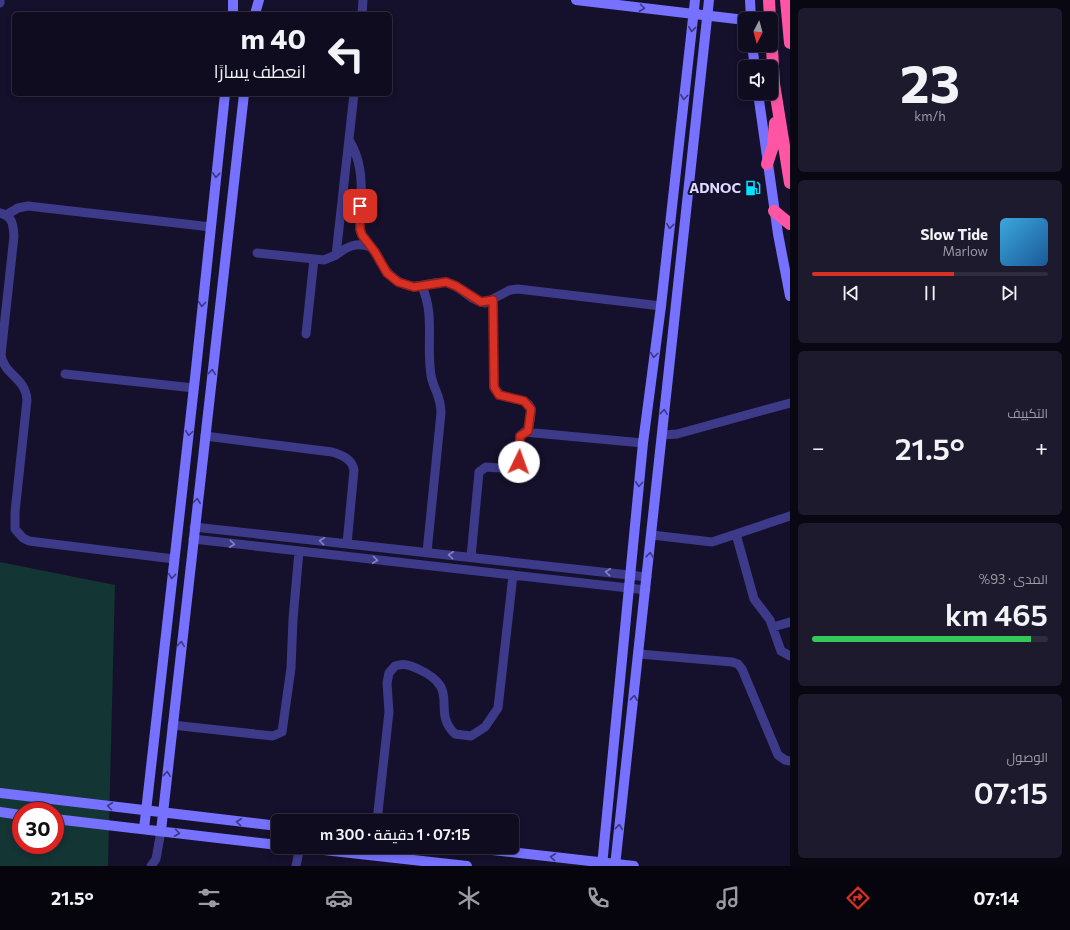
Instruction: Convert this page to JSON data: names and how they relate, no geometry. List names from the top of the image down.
{
  "places": {
    "fuel station": ["ADNOC"]
  },
  "north": "bottom",
  "page": {
    "tile": [
      ["23", "km/h"],
      "التكييف",
      ["المدى · 93%", "465 km"],
      ["الوصول", "07:15"]
    ],
    "turn": ["40 m", "انعطف يسارًا"],
    "song": ["Slow Tide", "Marlow"],
    "heat": ["−", "21.5°", "+"],
    "limit": "30",
    "trip": "07:15 · 1 دقيقة · 300 m",
    "tabs": ["07:14", "21.5°"]
  }
}
